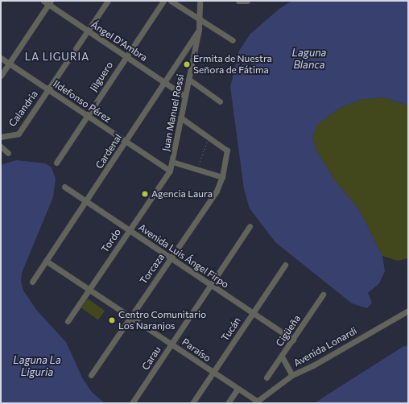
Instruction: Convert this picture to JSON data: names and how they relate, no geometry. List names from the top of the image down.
{
  "streets": {
    "street": [
      "Ángel D'Ambra",
      "Jilguero",
      "Ildefonso Pérez",
      "Calandria",
      "Juan Manuel Rossi",
      "Cardenal",
      "Tordo",
      "Avenida Luis Ángel Firpo",
      "Torcaza",
      "Tucán",
      "Cigüeña",
      "Avenida Lonardi",
      "Paraíso",
      "Carau"
    ]
  },
  "crossings": [
    ["Ángel D'Ambra", "Jilguero"],
    ["Ángel D'Ambra", "Calandria"],
    ["Ángel D'Ambra", "Juan Manuel Rossi"],
    ["Ángel D'Ambra", "Cardenal"],
    ["Jilguero", "Ildefonso Pérez"],
    ["Ildefonso Pérez", "Calandria"],
    ["Ildefonso Pérez", "Juan Manuel Rossi"],
    ["Ildefonso Pérez", "Cardenal"],
    ["Ildefonso Pérez", "Tordo"],
    ["Juan Manuel Rossi", "Cardenal"],
    ["Juan Manuel Rossi", "Tordo"],
    ["Cardenal", "Avenida Luis Ángel Firpo"],
    ["Cardenal", "Paraíso"],
    ["Tordo", "Avenida Luis Ángel Firpo"],
    ["Tordo", "Paraíso"],
    ["Avenida Luis Ángel Firpo", "Torcaza"],
    ["Avenida Luis Ángel Firpo", "Tucán"],
    ["Avenida Luis Ángel Firpo", "Cigüeña"],
    ["Avenida Luis Ángel Firpo", "Carau"],
    ["Torcaza", "Paraíso"],
    ["Tucán", "Paraíso"],
    ["Avenida Lonardi", "Paraíso"],
    ["Paraíso", "Carau"]
  ],
  "districts": ["LA LIGURIA"],
  "water": ["Laguna Blanca", "Laguna La Liguria"],
  "places": ["Ermita de Nuestra Señora de Fátima", "Agencia Laura", "Centro Comunitario Los Naranjos"]
}
